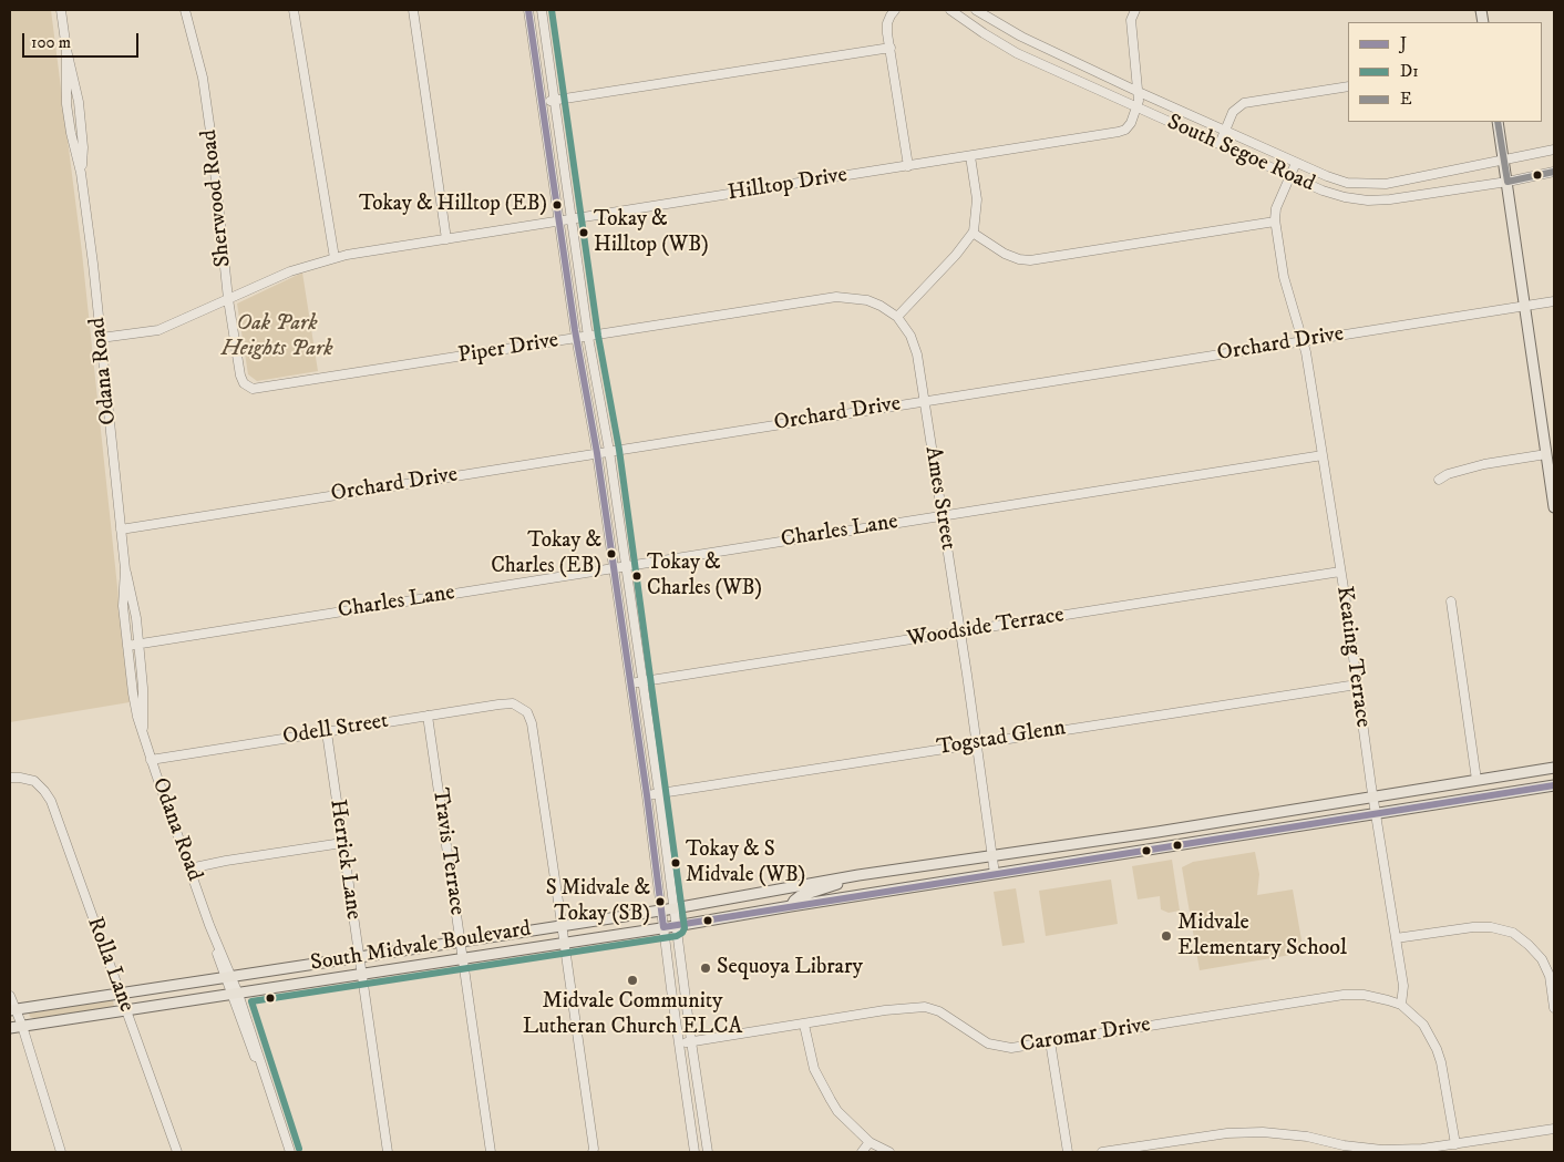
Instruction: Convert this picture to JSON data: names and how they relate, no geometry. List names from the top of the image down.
{
  "streets": {
    "main road": ["South Midvale Boulevard"],
    "street": [
      "South Segoe Road",
      "Hilltop Drive",
      "Sherwood Road",
      "Orchard Drive",
      "Piper Drive",
      "Odana Road",
      "Ames Street",
      "Charles Lane",
      "Woodside Terrace",
      "Keating Terrace",
      "Odell Street",
      "Togstad Glenn",
      "Travis Terrace",
      "Herrick Lane",
      "Rolla Lane",
      "Caromar Drive"
    ]
  },
  "crossings": [
    ["South Segoe Road", "Hilltop Drive"],
    ["South Segoe Road", "Keating Terrace"],
    ["Hilltop Drive", "Sherwood Road"],
    ["Hilltop Drive", "Odana Road"],
    ["Sherwood Road", "Piper Drive"],
    ["Orchard Drive", "Odana Road"],
    ["Orchard Drive", "Ames Street"],
    ["Orchard Drive", "Keating Terrace"],
    ["Piper Drive", "Ames Street"],
    ["Odana Road", "Charles Lane"],
    ["Odana Road", "Odell Street"],
    ["Odana Road", "South Midvale Boulevard"],
    ["Ames Street", "Charles Lane"],
    ["Ames Street", "Woodside Terrace"],
    ["Ames Street", "Togstad Glenn"],
    ["Ames Street", "South Midvale Boulevard"],
    ["Charles Lane", "Keating Terrace"],
    ["Woodside Terrace", "Keating Terrace"],
    ["Keating Terrace", "Togstad Glenn"],
    ["Keating Terrace", "South Midvale Boulevard"],
    ["Keating Terrace", "Caromar Drive"],
    ["Odell Street", "Travis Terrace"],
    ["Odell Street", "Herrick Lane"],
    ["Odell Street", "South Midvale Boulevard"],
    ["Travis Terrace", "South Midvale Boulevard"],
    ["Herrick Lane", "South Midvale Boulevard"],
    ["South Midvale Boulevard", "Rolla Lane"]
  ],
  "parks": ["Oak Park Heights Park"],
  "places": [
    "Tokay & Hilltop (EB)",
    "Tokay & Hilltop (WB)",
    "Tokay & Charles (EB)",
    "Tokay & Charles (WB)",
    "Tokay & S Midvale (WB)",
    "S Midvale & Tokay (SB)",
    "Midvale Elementary School",
    "Sequoya Library",
    "Midvale Community Lutheran Church ELCA"
  ],
  "lines": ["transit line J", "transit line D1", "transit line E"],
  "legend": ["J", "D1", "E"],
  "scale_bar": "100 m"
}
